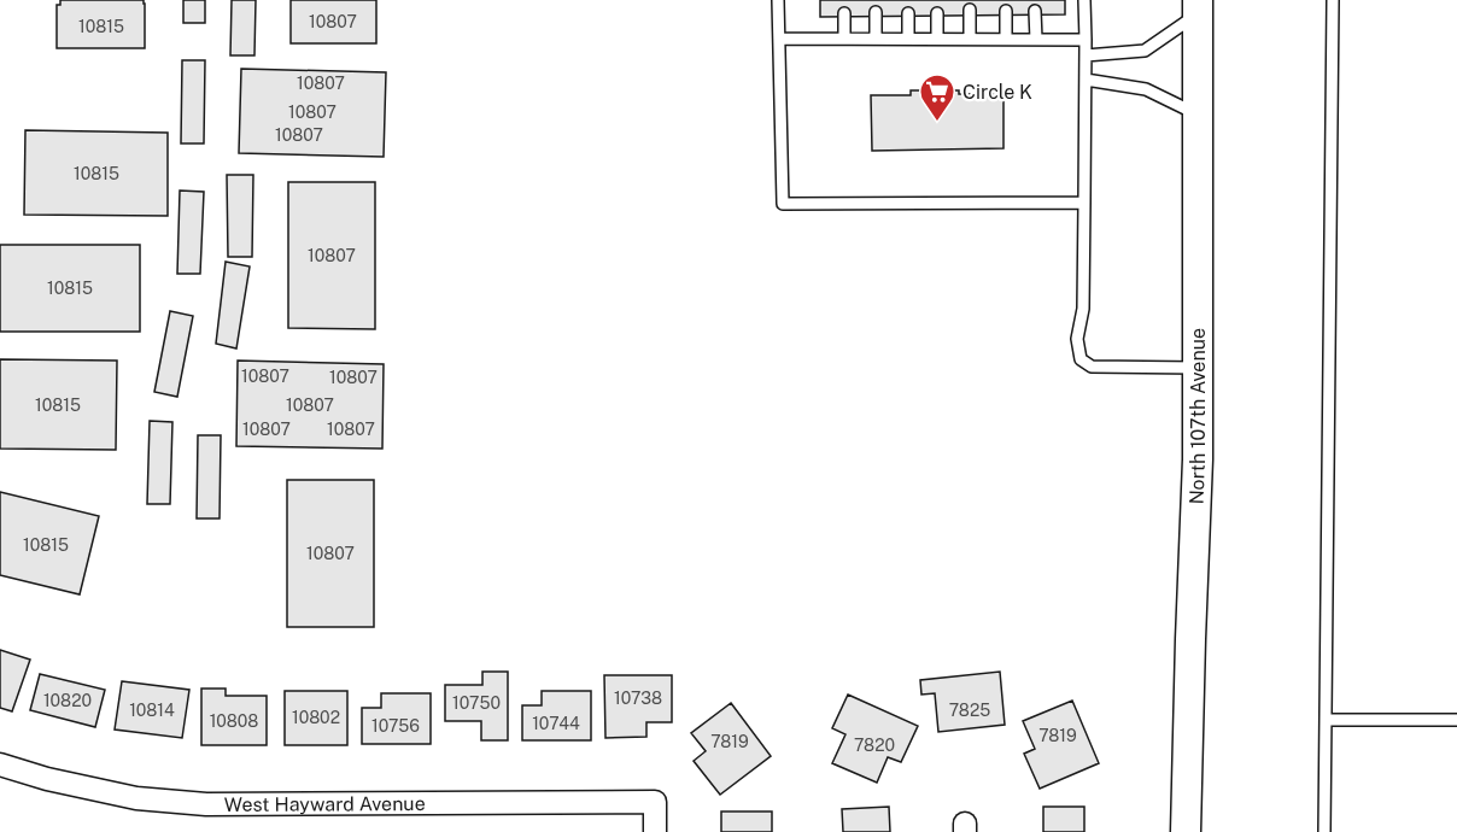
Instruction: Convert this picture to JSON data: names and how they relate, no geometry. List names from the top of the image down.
{
  "streets": {
    "street": ["North 107th Avenue", "West Hayward Avenue"]
  },
  "places": {
    "supermarket": ["Circle K"]
  },
  "house_numbers": [
    "10807",
    "10815",
    "10807",
    "10807",
    "10807",
    "10815",
    "10807",
    "10815",
    "10807",
    "10807",
    "10815",
    "10807",
    "10807",
    "10807",
    "10815",
    "10807",
    "10738",
    "10820",
    "10750",
    "10814",
    "7825",
    "10802",
    "10808",
    "10744",
    "10756",
    "7819",
    "7819",
    "7820"
  ]
}
